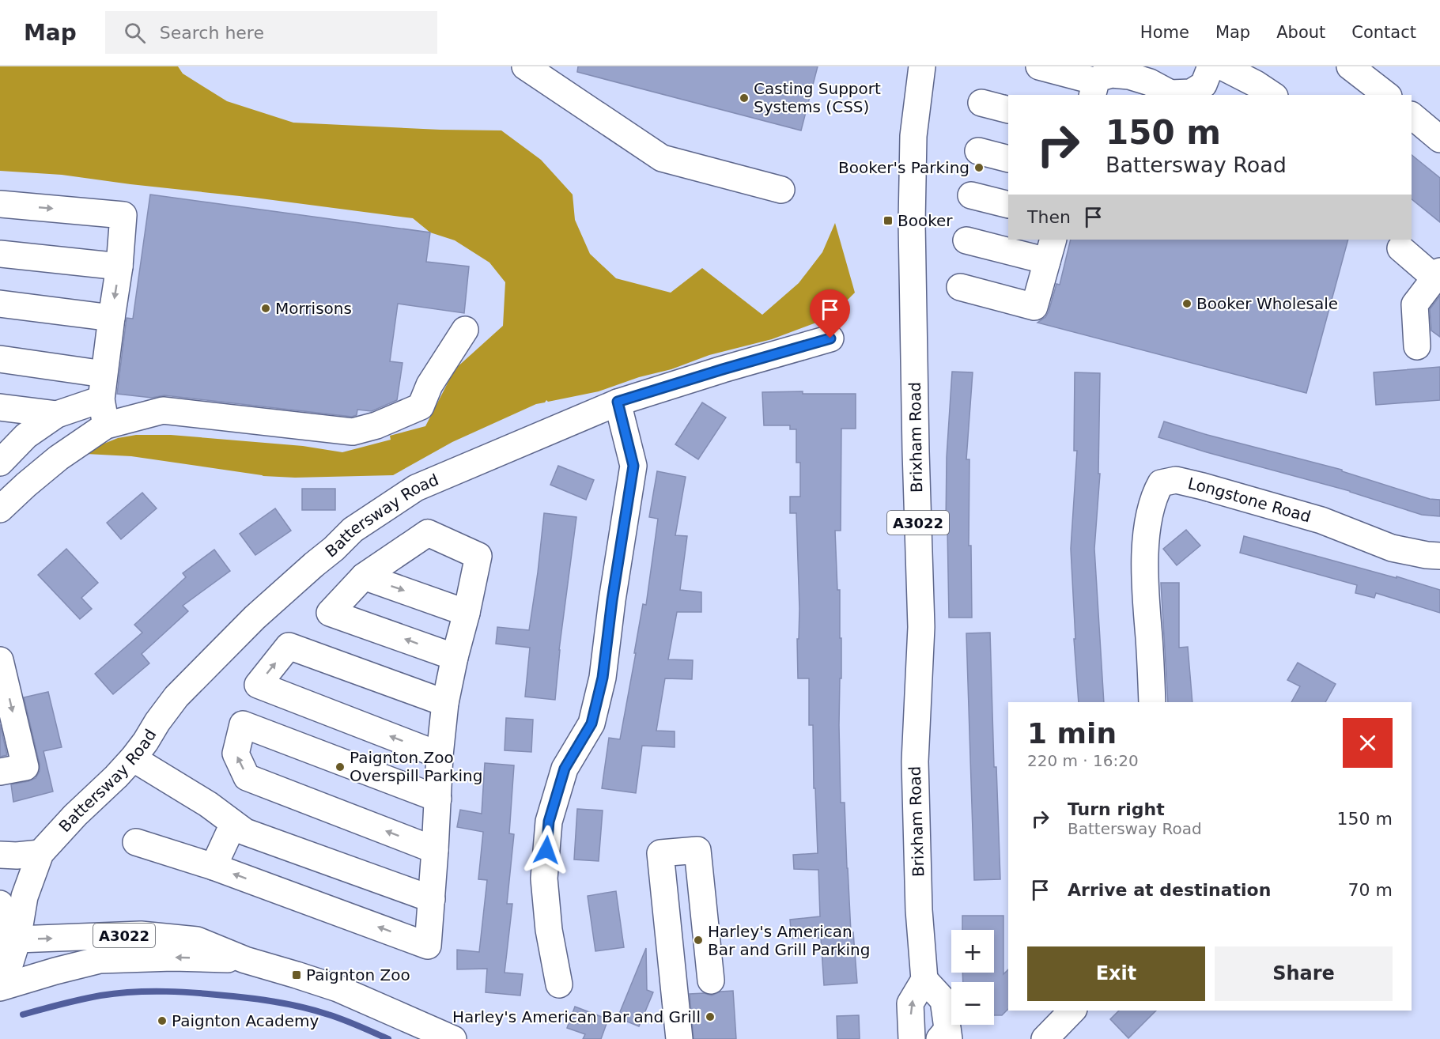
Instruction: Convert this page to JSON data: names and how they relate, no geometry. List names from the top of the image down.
{
  "streets": {
    "street": [
      "Brixham Road",
      "Longstone Road",
      "Battersway Road",
      "A3022"
    ]
  },
  "crossings": [
    ["Battersway Road", "A3022"]
  ],
  "places": {
    "other": [
      "Casting Support Systems (CSS)",
      "Booker's Parking",
      "Booker Wholesale",
      "Morrisons",
      "Paignton Zoo Overspill Parking",
      "Harley's American Bar and Grill Parking",
      "Harley's American Bar and Grill",
      "Paignton Academy"
    ],
    "transit": ["Booker", "Paignton Zoo"]
  },
  "page": {
    "header": "Map",
    "search": "Search here",
    "nav": [
      "Home",
      "Map",
      "About",
      "Contact"
    ],
    "turn": ["150 m", "Battersway Road"],
    "then": "Then",
    "heading": ["1 min", "220 m · 16:20"],
    "list": [
      {
        "name": "Turn right",
        "note": "Battersway Road",
        "value": "150 m"
      },
      {
        "name": "Arrive at destination",
        "value": "70 m"
      }
    ],
    "map_buttons": ["+", "−"],
    "buttons": ["Exit", "Share"]
  }
}
